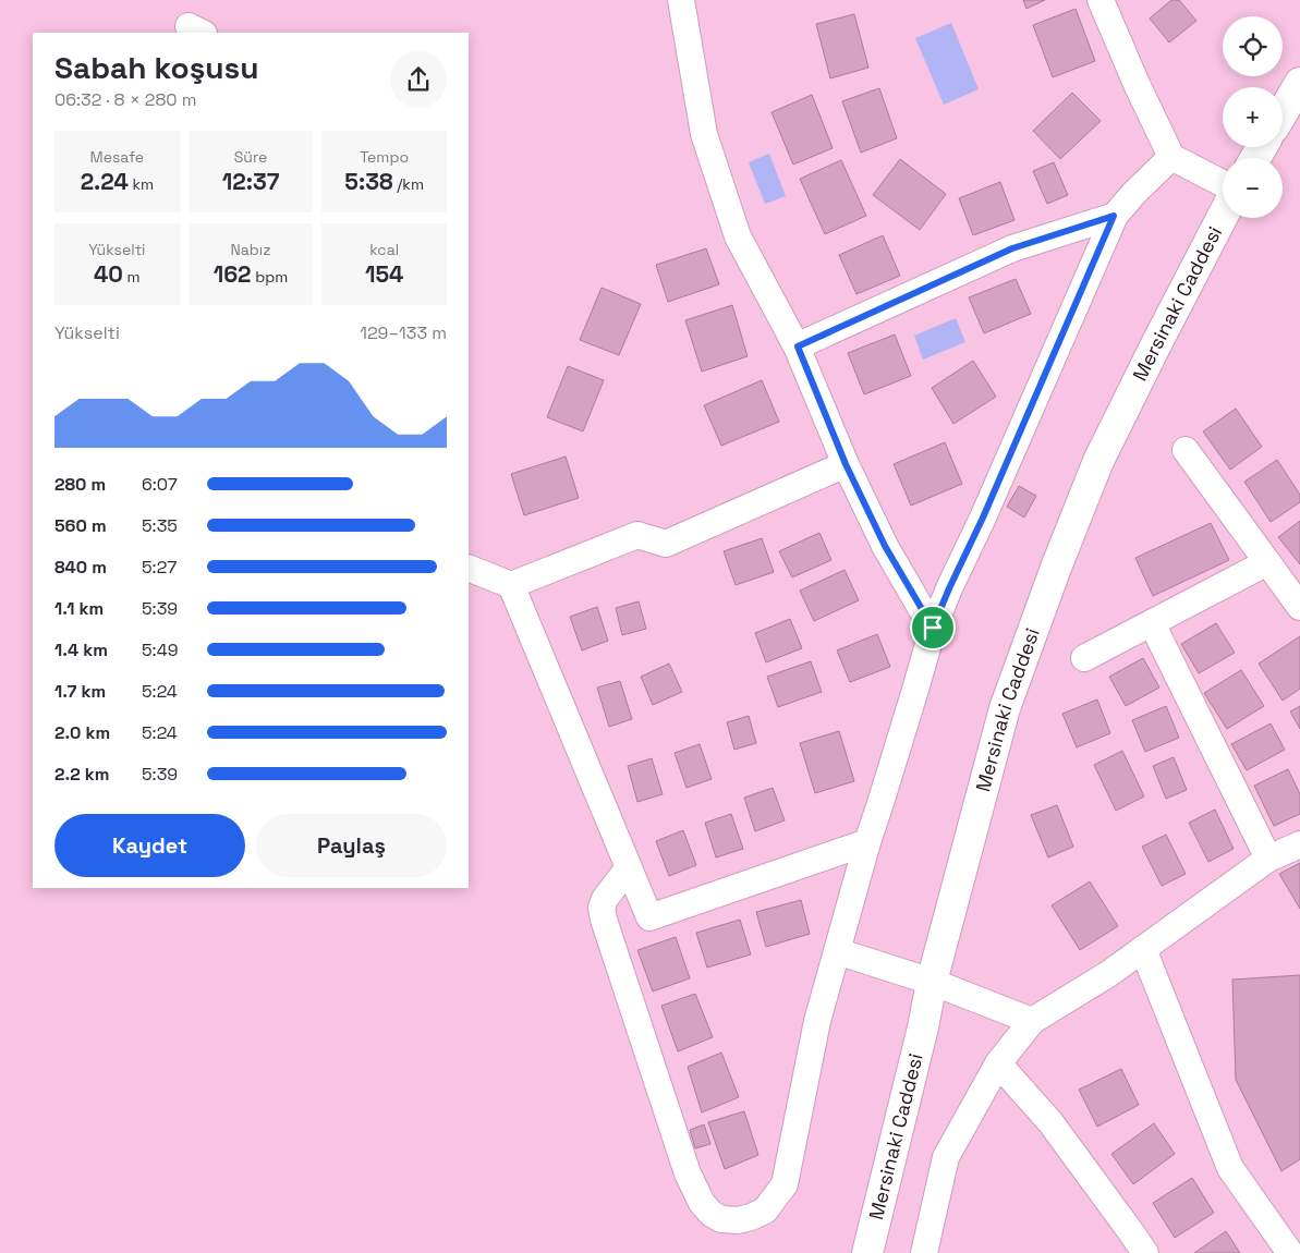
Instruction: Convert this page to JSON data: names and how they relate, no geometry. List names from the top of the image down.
{
  "streets": {
    "street": ["Mersinaki Caddesi"]
  },
  "page": {
    "map_buttons": ["+", "−"],
    "heading": ["Sabah koşusu", "06:32 · 8 × 280 m"],
    "stats": [
      ["Mesafe", "2.24 km"],
      ["Süre", "12:37"],
      ["Tempo", "5:38 /km"],
      ["Yükselti", "40 m"],
      ["Nabız", "162 bpm"],
      ["kcal", "154"]
    ],
    "chart": ["Yükselti", "129–133 m"],
    "list": [
      {
        "name": "280 m",
        "note": "6:07"
      },
      {
        "name": "560 m",
        "note": "5:35"
      },
      {
        "name": "840 m",
        "note": "5:27"
      },
      {
        "name": "1.1 km",
        "note": "5:39"
      },
      {
        "name": "1.4 km",
        "note": "5:49"
      },
      {
        "name": "1.7 km",
        "note": "5:24"
      },
      {
        "name": "2.0 km",
        "note": "5:24"
      },
      {
        "name": "2.2 km",
        "note": "5:39"
      }
    ],
    "buttons": ["Kaydet", "Paylaş"]
  }
}
